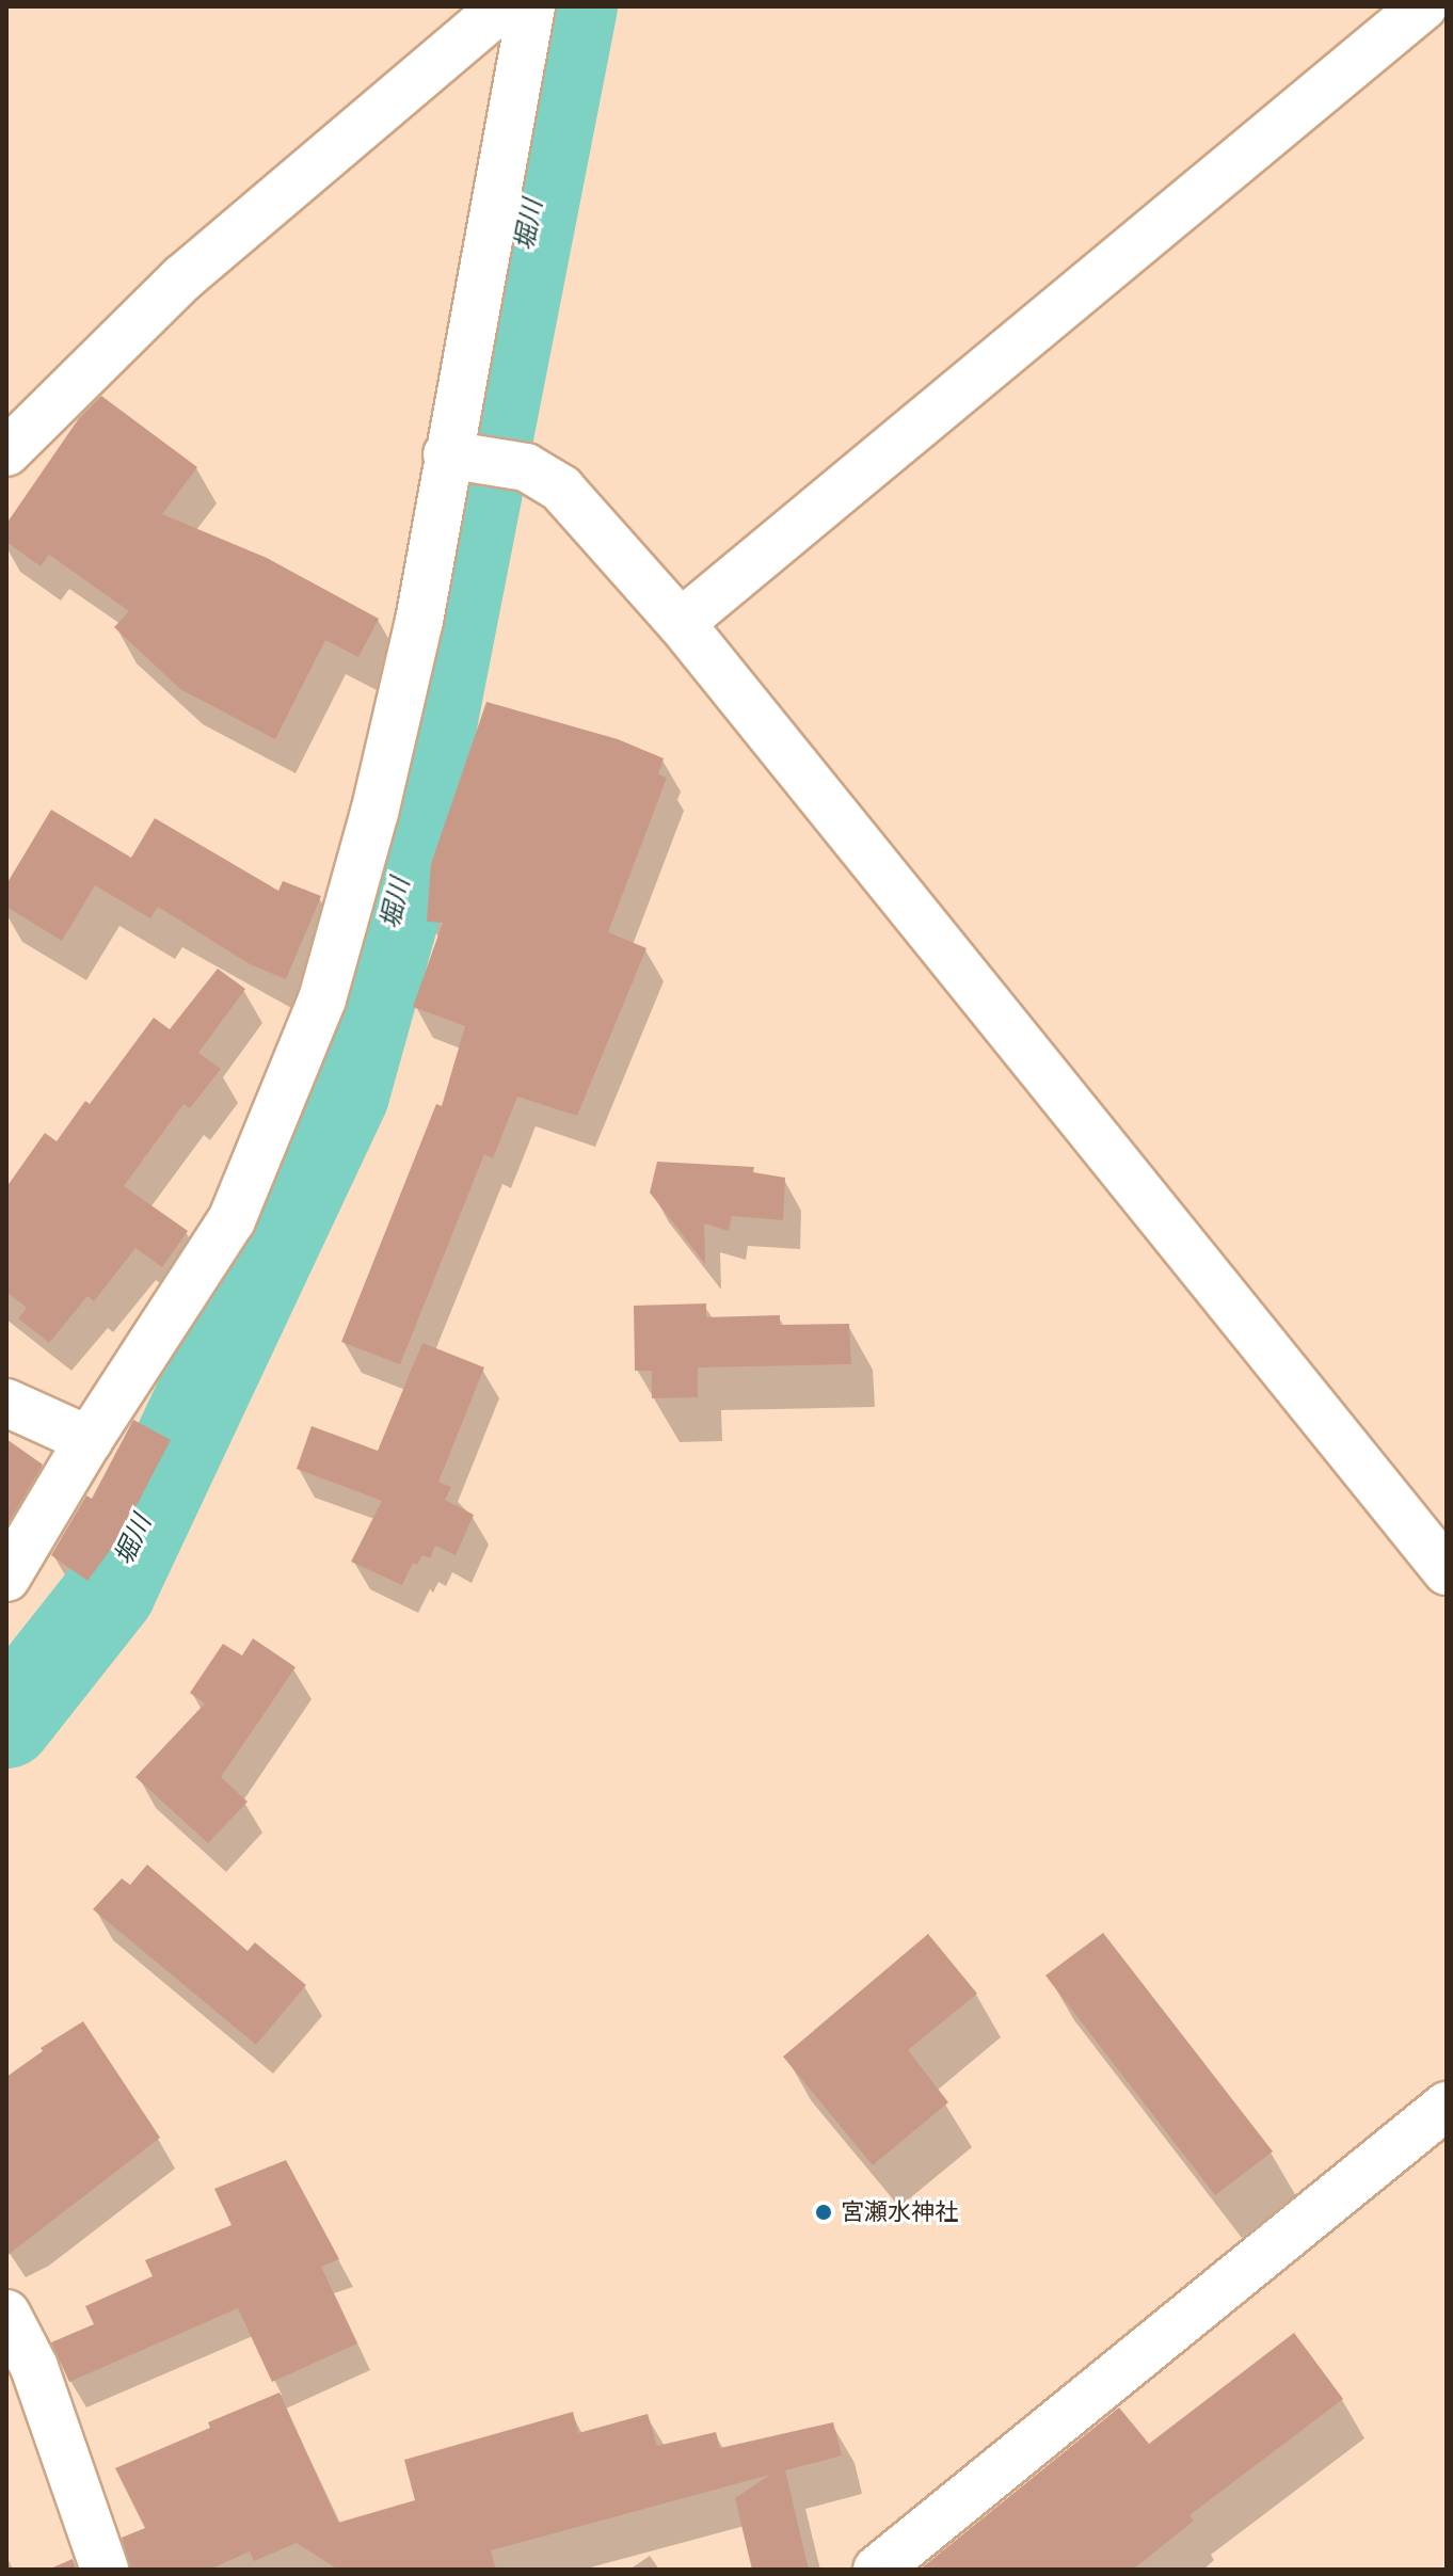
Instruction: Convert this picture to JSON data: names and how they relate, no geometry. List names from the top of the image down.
{
  "water": ["堀川"],
  "places": ["宮瀬水神社"]
}
